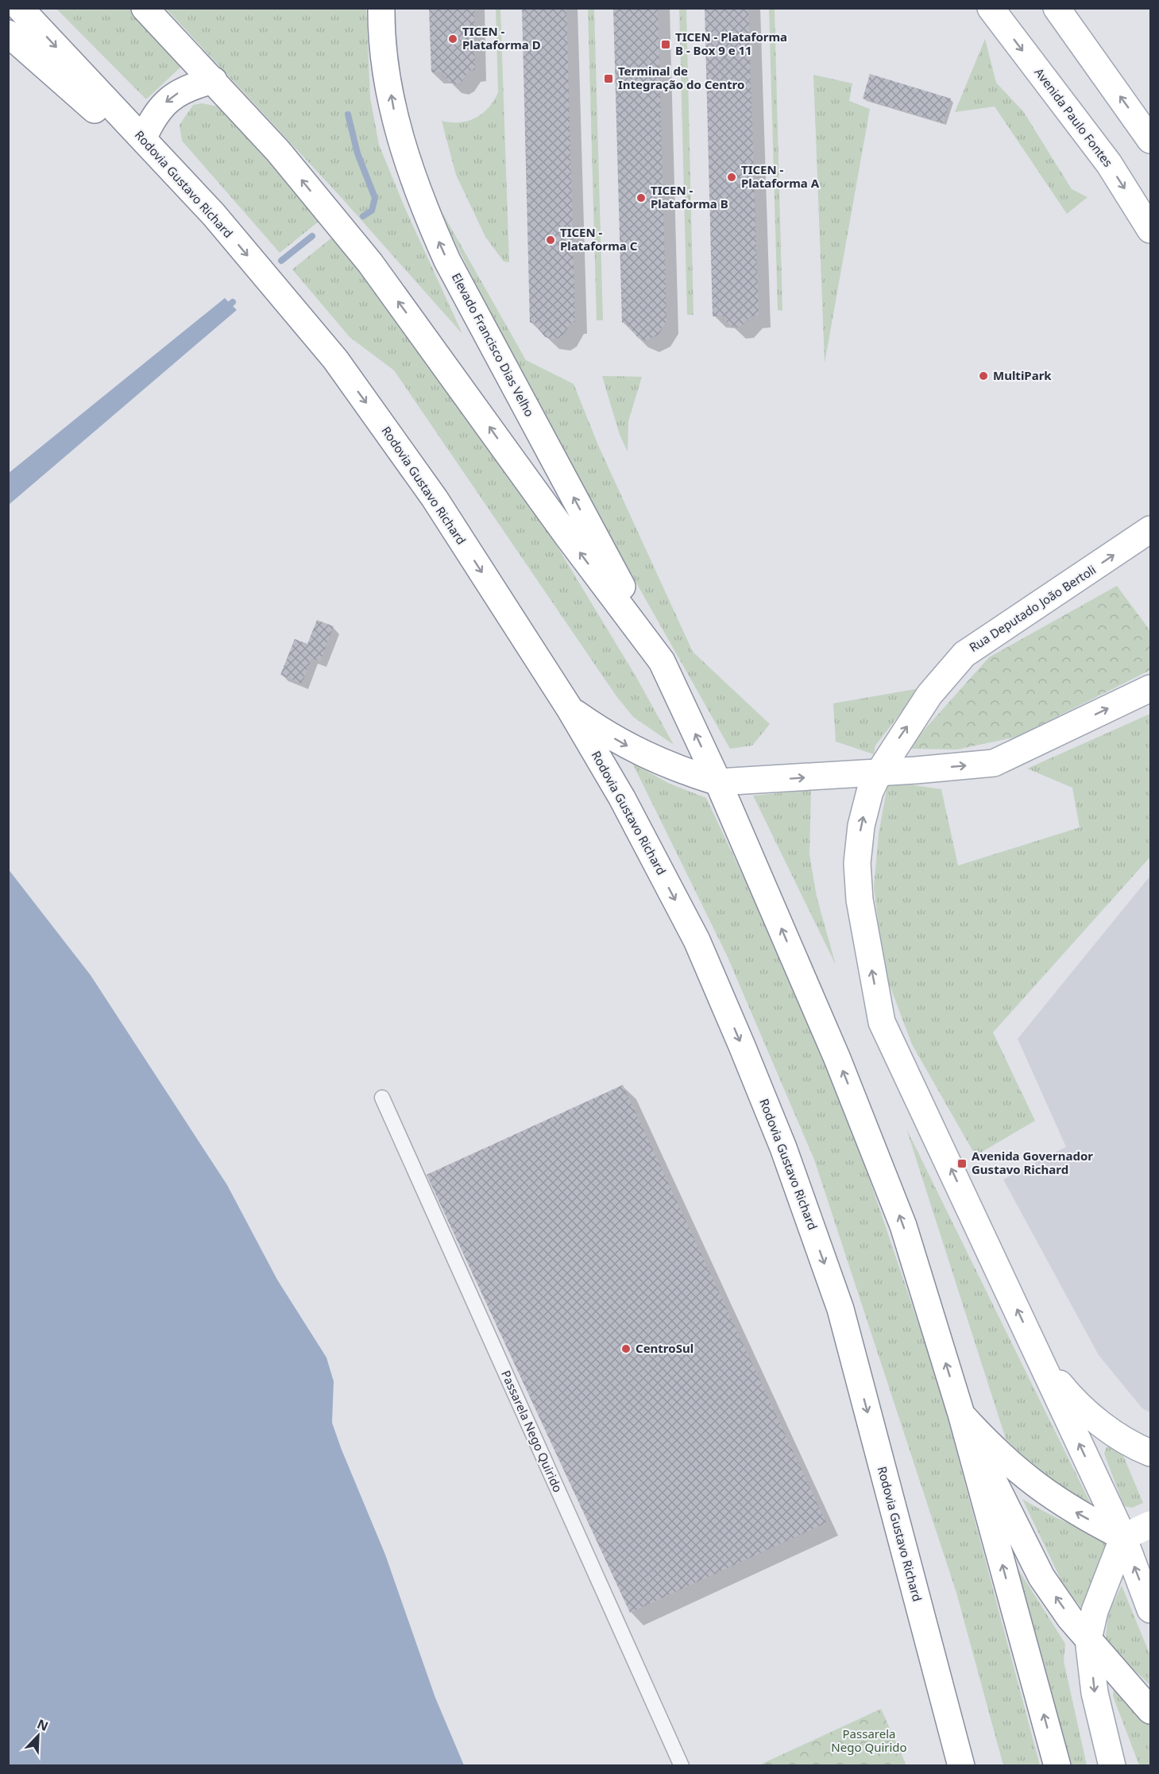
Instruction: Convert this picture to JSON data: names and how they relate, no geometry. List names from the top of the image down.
{
  "streets": {
    "main road": [
      "Avenida Paulo Fontes",
      "Rodovia Gustavo Richard",
      "Elevado Francisco Dias Velho",
      "Rua Deputado João Bertoli"
    ],
    "street": ["Passarela Nego Quirido"]
  },
  "one_way": ["Rua Deputado João Bertoli"],
  "parks": ["Passarela Nego Quirido"],
  "places": {
    "other": [
      "TICEN - Plataforma D",
      "TICEN - Plataforma A",
      "TICEN - Plataforma B",
      "TICEN - Plataforma C",
      "MultiPark",
      "CentroSul"
    ],
    "transit": ["TICEN - Plataforma B - Box 9 e 11", "Terminal de Integração do Centro", "Avenida Governador Gustavo Richard"]
  },
  "north": "top right"
}
